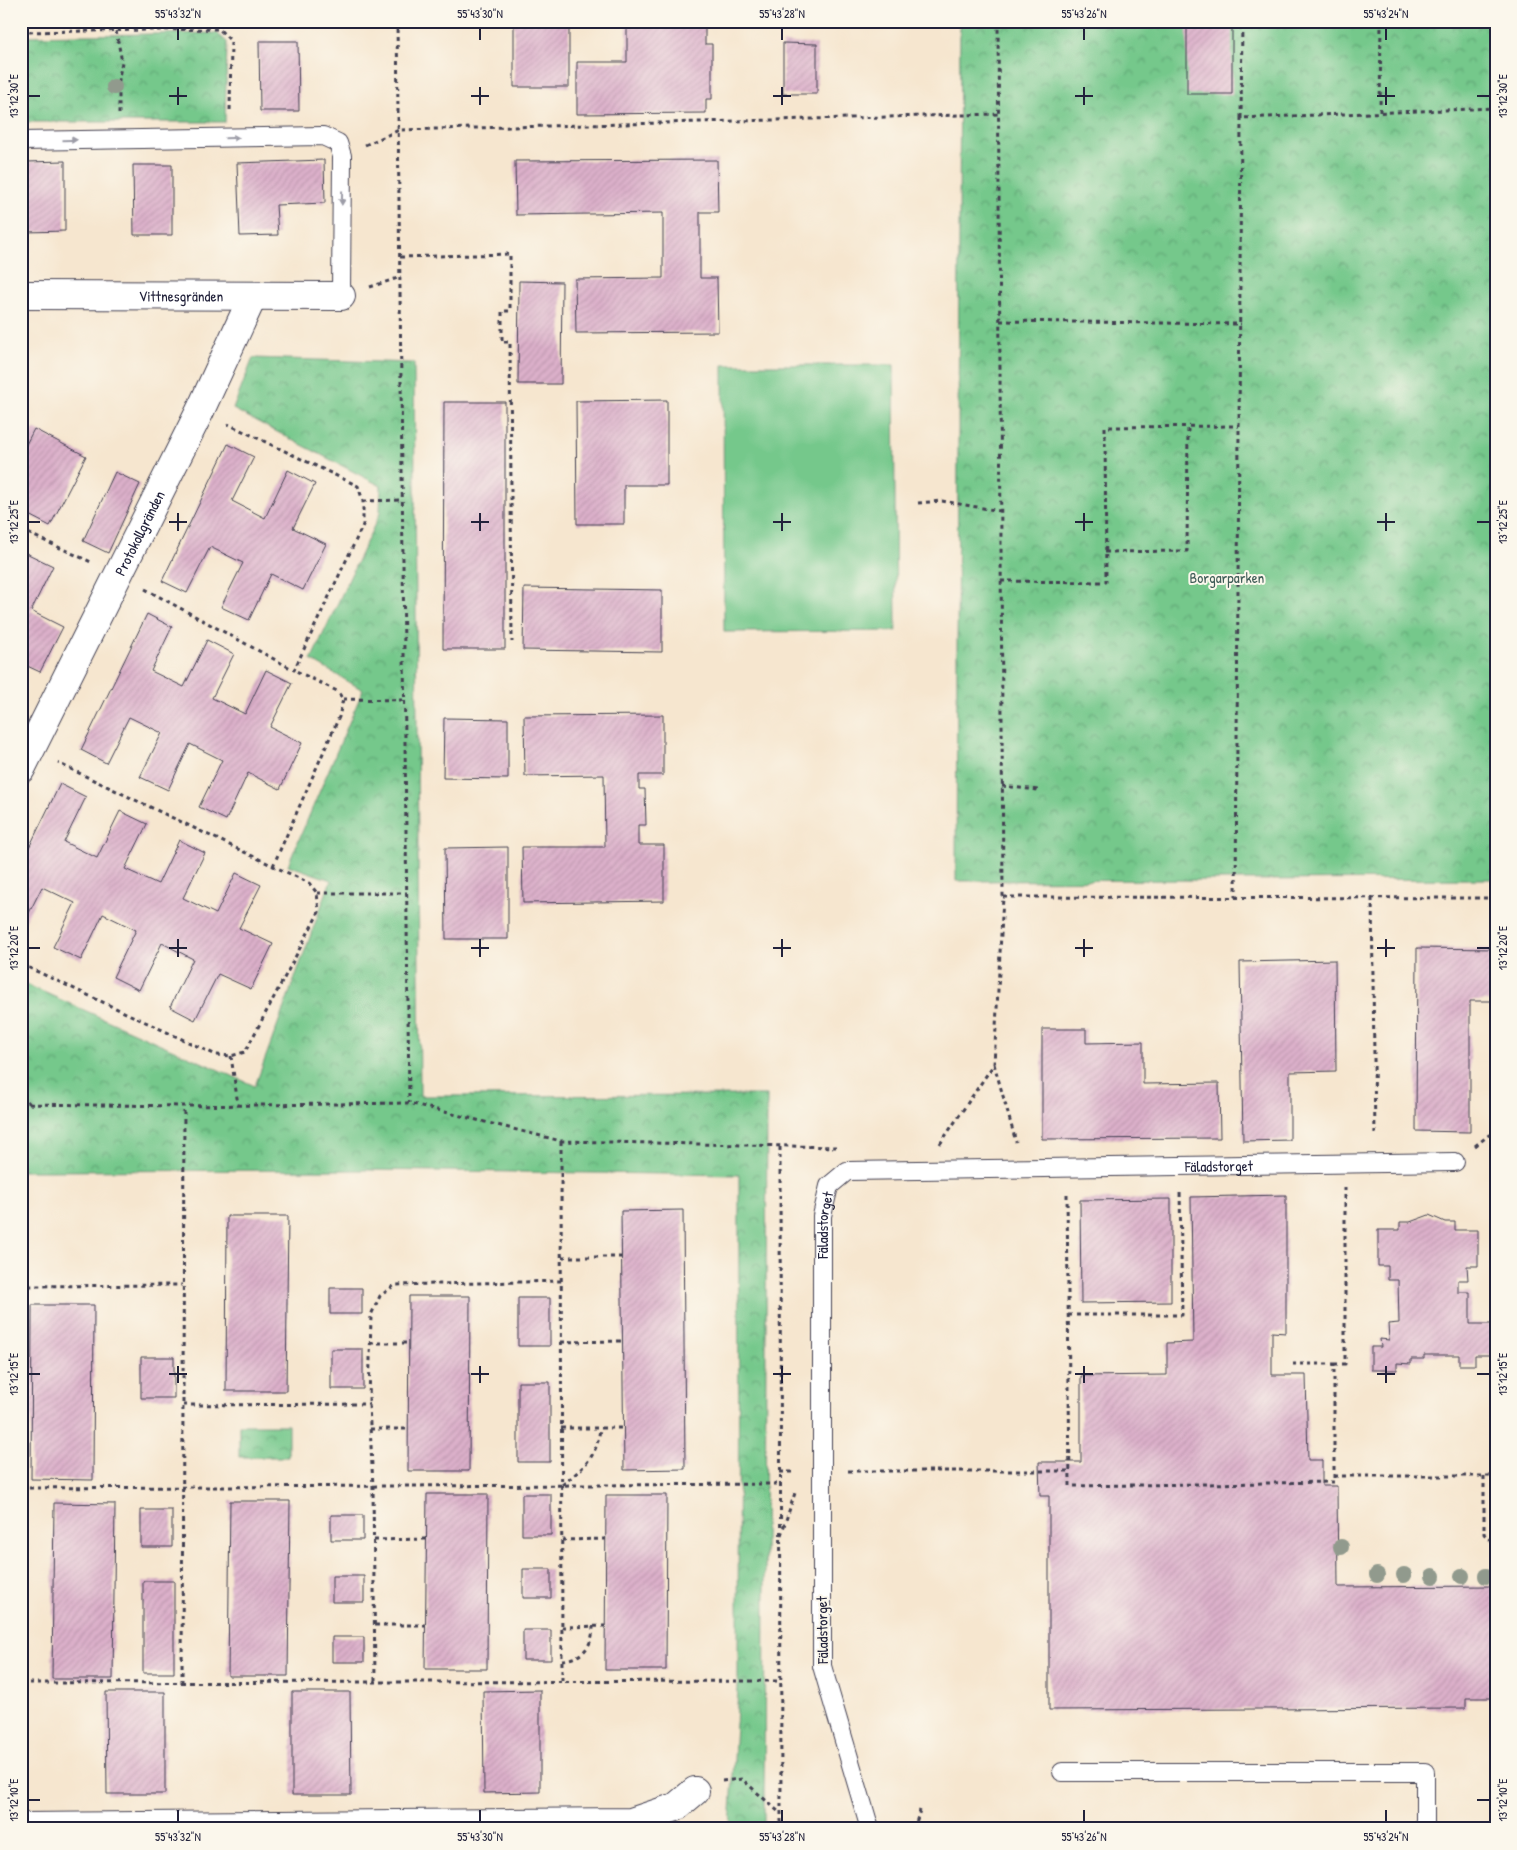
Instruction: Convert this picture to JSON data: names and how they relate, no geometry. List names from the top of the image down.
{
  "streets": {
    "street": ["Vittnesgränden", "Protokollgränden"],
    "lane": ["Fäladstorget"]
  },
  "crossings": [
    ["Vittnesgränden", "Protokollgränden"]
  ],
  "parks": ["Borgarparken"],
  "coordinates": [
    "55°43'32\"N",
    "55°43'30\"N",
    "55°43'28\"N",
    "55°43'26\"N",
    "55°43'24\"N",
    "13°12'30\"E",
    "13°12'25\"E",
    "13°12'20\"E",
    "13°12'15\"E",
    "13°12'10\"E"
  ]
}
